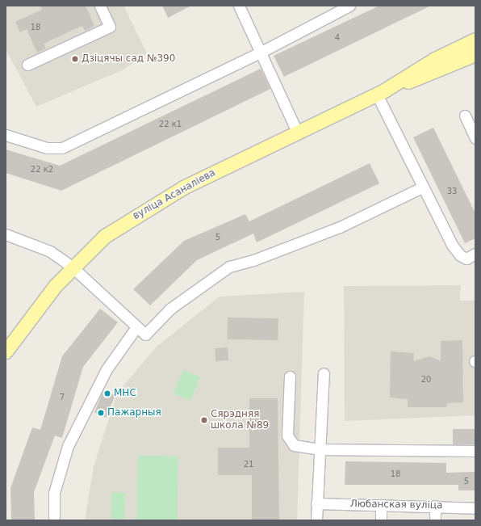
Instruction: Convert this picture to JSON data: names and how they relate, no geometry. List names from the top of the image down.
{
  "streets": {
    "main road": ["вуліца Асаналіева"],
    "street": ["Любанская вуліца"]
  },
  "places": [
    "Дзіцячы сад №390",
    "МНС",
    "Пажарныя",
    "Сярэдняя школа №89"
  ],
  "house_numbers": [
    "18",
    "4",
    "22 к1",
    "22 к2",
    "33",
    "5",
    "20",
    "7",
    "21",
    "18",
    "5"
  ]
}
